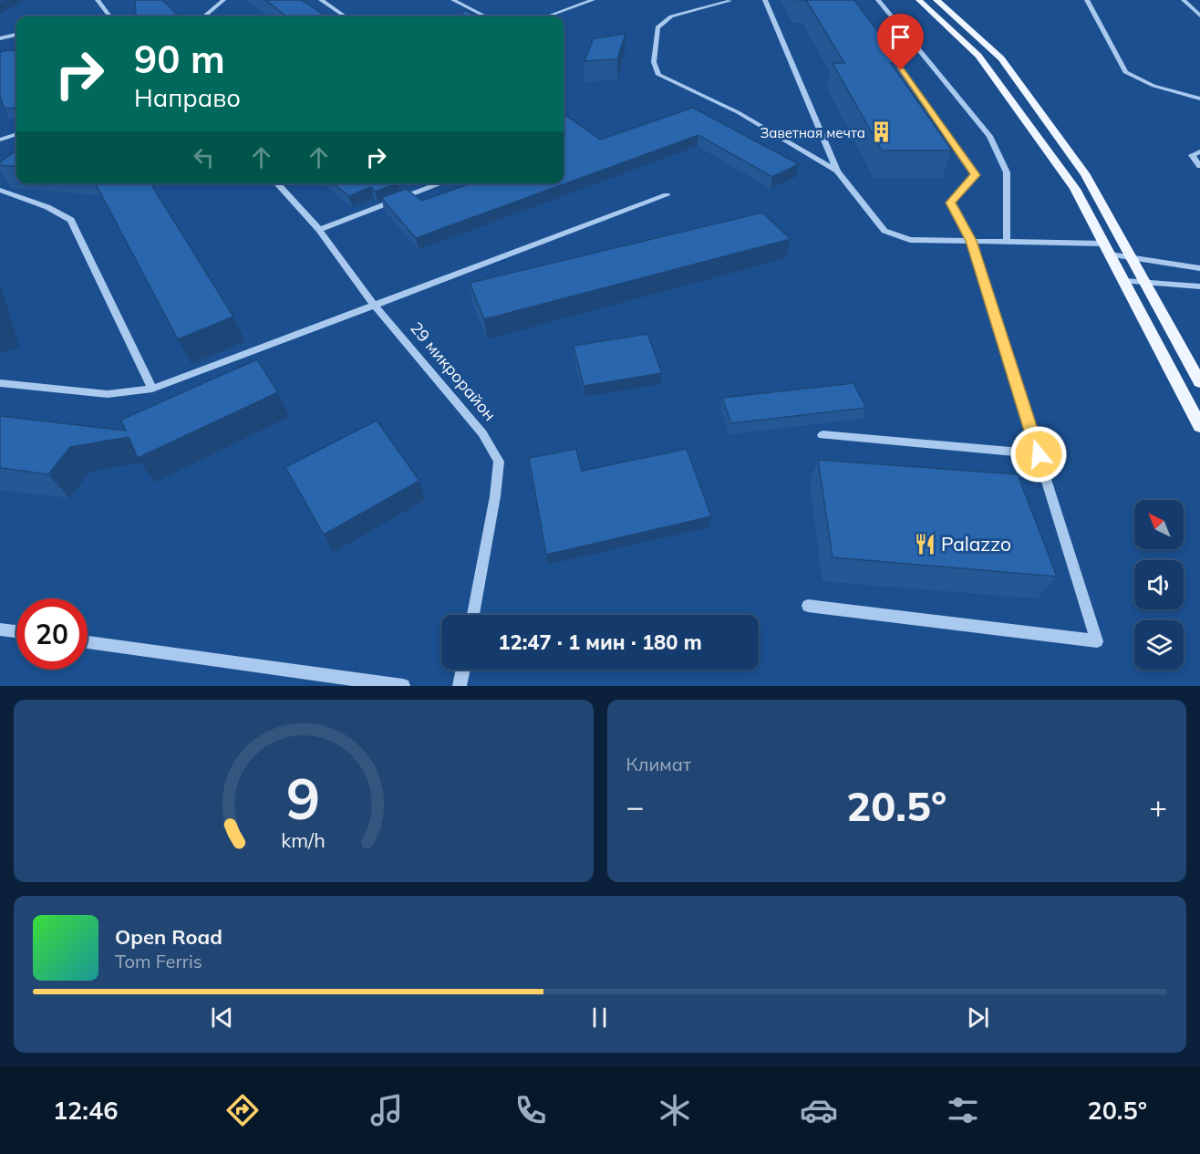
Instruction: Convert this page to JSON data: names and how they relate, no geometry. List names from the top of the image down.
{
  "streets": {
    "street": ["29 микрорайон"]
  },
  "places": {
    "building": ["Заветная мечта"],
    "restaurant": ["Palazzo"]
  },
  "north": "top left",
  "page": {
    "turn": ["90 m", "Направо"],
    "limit": "20",
    "trip": "12:47 · 1 мин · 180 m",
    "tile": "Климат",
    "heat": ["−", "20.5°", "+"],
    "song": ["Open Road", "Tom Ferris"],
    "tabs": ["12:46", "20.5°"],
    "gauge": ["9", "km/h"]
  }
}
